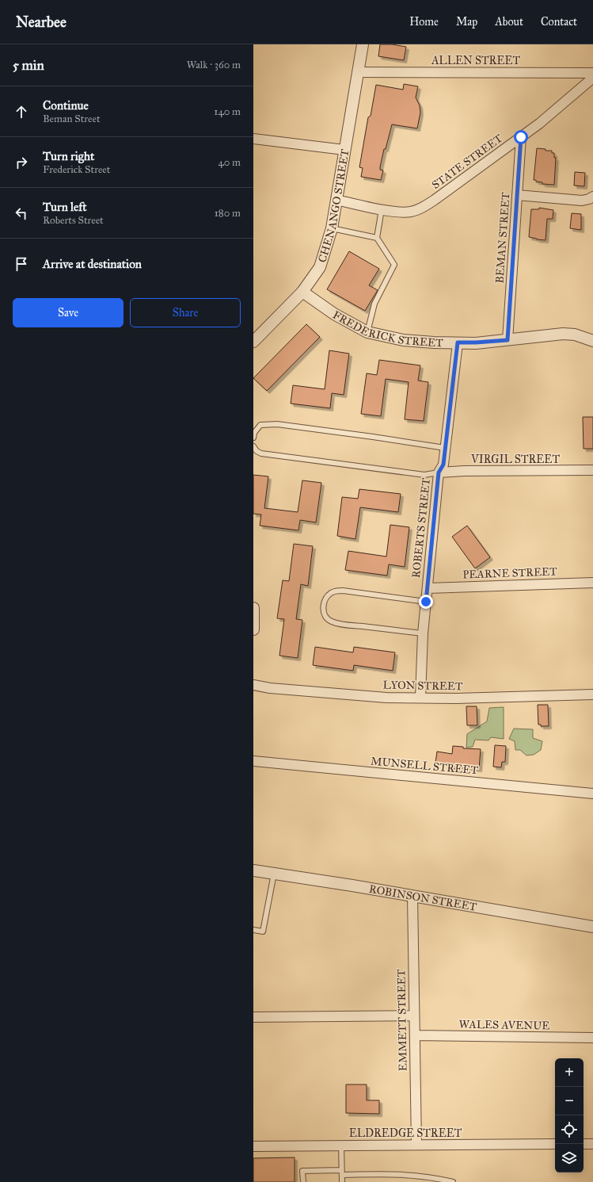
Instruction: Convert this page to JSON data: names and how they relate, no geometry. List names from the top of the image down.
{
  "streets": {
    "street": [
      "ALLEN STREET",
      "STATE STREET",
      "CHENANGO STREET",
      "BEMAN STREET",
      "FREDERICK STREET",
      "VIRGIL STREET",
      "ROBERTS STREET",
      "PEARNE STREET",
      "LYON STREET",
      "MUNSELL STREET",
      "ROBINSON STREET",
      "EMMETT STREET",
      "WALES AVENUE",
      "ELDREDGE STREET"
    ]
  },
  "crossings": [
    ["ALLEN STREET", "CHENANGO STREET"],
    ["STATE STREET", "CHENANGO STREET"],
    ["STATE STREET", "BEMAN STREET"],
    ["CHENANGO STREET", "FREDERICK STREET"],
    ["BEMAN STREET", "FREDERICK STREET"],
    ["FREDERICK STREET", "ROBERTS STREET"],
    ["VIRGIL STREET", "ROBERTS STREET"],
    ["ROBERTS STREET", "PEARNE STREET"],
    ["ROBERTS STREET", "LYON STREET"],
    ["ROBINSON STREET", "EMMETT STREET"],
    ["EMMETT STREET", "WALES AVENUE"],
    ["EMMETT STREET", "ELDREDGE STREET"]
  ],
  "page": {
    "header": "Nearbee",
    "nav": [
      "Home",
      "Map",
      "About",
      "Contact"
    ],
    "heading": ["5 min", "Walk · 360 m"],
    "list": [
      ["Continue", "Beman Street", "140 m"],
      ["Turn right", "Frederick Street", "40 m"],
      ["Turn left", "Roberts Street", "180 m"],
      "Arrive at destination"
    ],
    "buttons": ["Save", "Share"],
    "map_buttons": ["+", "−"]
  }
}
